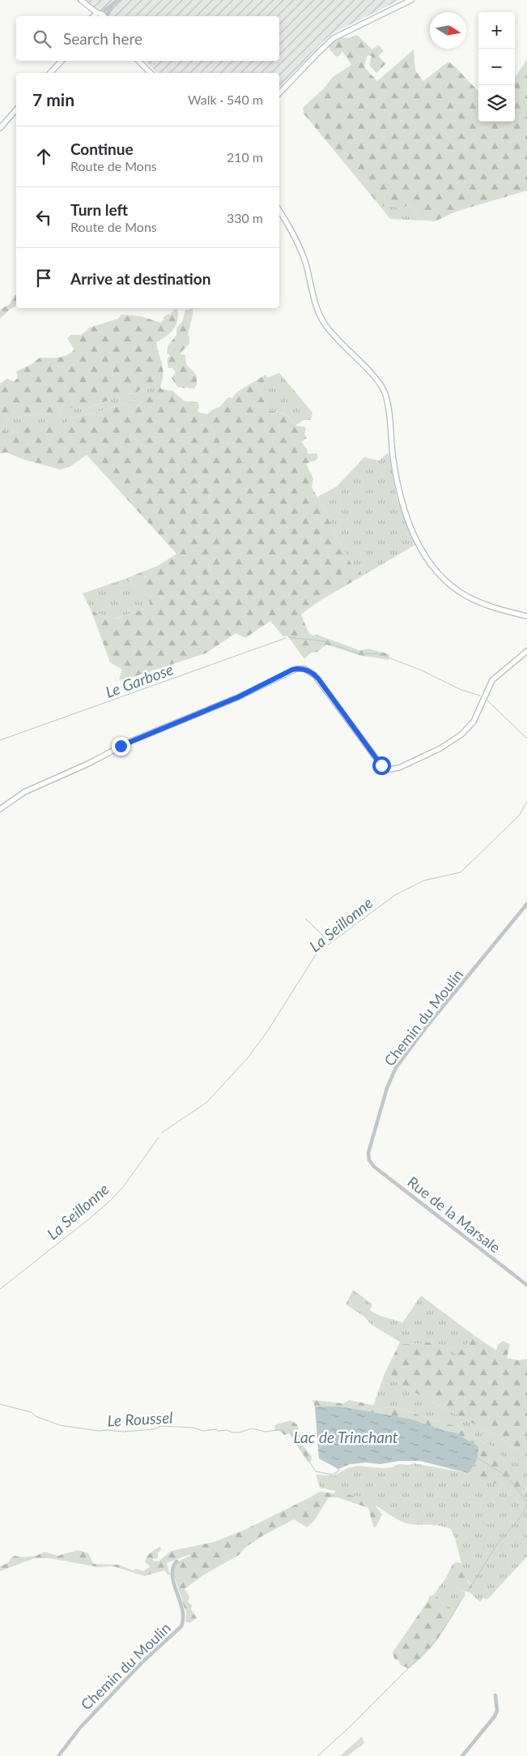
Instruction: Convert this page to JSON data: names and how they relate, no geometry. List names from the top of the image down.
{
  "streets": {
    "street": ["Chemin du Moulin", "Rue de la Marsale"]
  },
  "crossings": [
    ["Chemin du Moulin", "Rue de la Marsale"]
  ],
  "water": [
    "Le Garbose",
    "La Seillonne",
    "Le Roussel",
    "Lac de Trinchant"
  ],
  "north": "right",
  "page": {
    "map_buttons": ["+", "−"],
    "search": "Search here",
    "heading": ["7 min", "Walk · 540 m"],
    "list": [
      ["Continue", "Route de Mons", "210 m"],
      ["Turn left", "Route de Mons", "330 m"],
      "Arrive at destination"
    ]
  }
}
